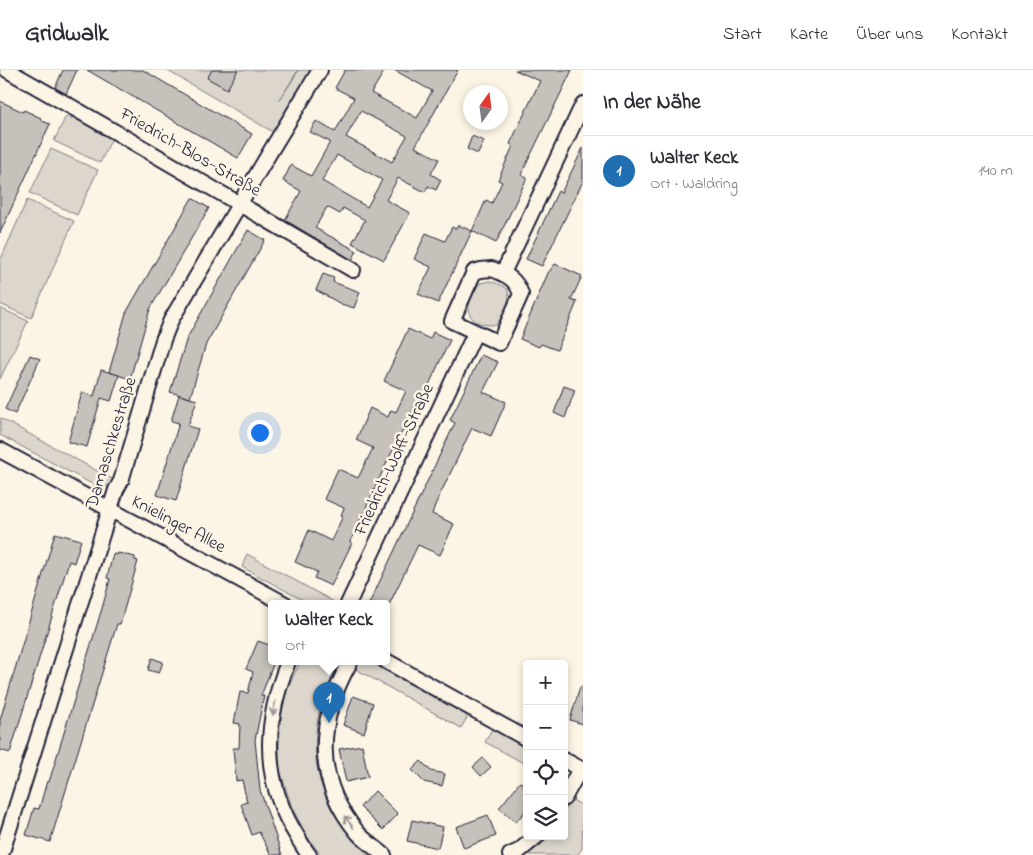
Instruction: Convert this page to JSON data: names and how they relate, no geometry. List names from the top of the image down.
{
  "streets": {
    "street": [
      "Friedrich-Blos-Straße",
      "Damaschkestraße",
      "Friedrich-Wolff-Straße",
      "Knielinger Allee"
    ]
  },
  "crossings": [
    ["Friedrich-Blos-Straße", "Damaschkestraße"],
    ["Damaschkestraße", "Knielinger Allee"]
  ],
  "north": "top",
  "page": {
    "header": "Gridwalk",
    "nav": [
      "Start",
      "Karte",
      "Über uns",
      "Kontakt"
    ],
    "heading": "In der Nähe",
    "list": [
      {
        "mark": "1",
        "name": "Walter Keck",
        "note": "Ort · Waldring",
        "value": "140 m"
      }
    ],
    "popup": ["Walter Keck", "Ort"],
    "map_buttons": ["+", "−"],
    "pins": "1"
  }
}
